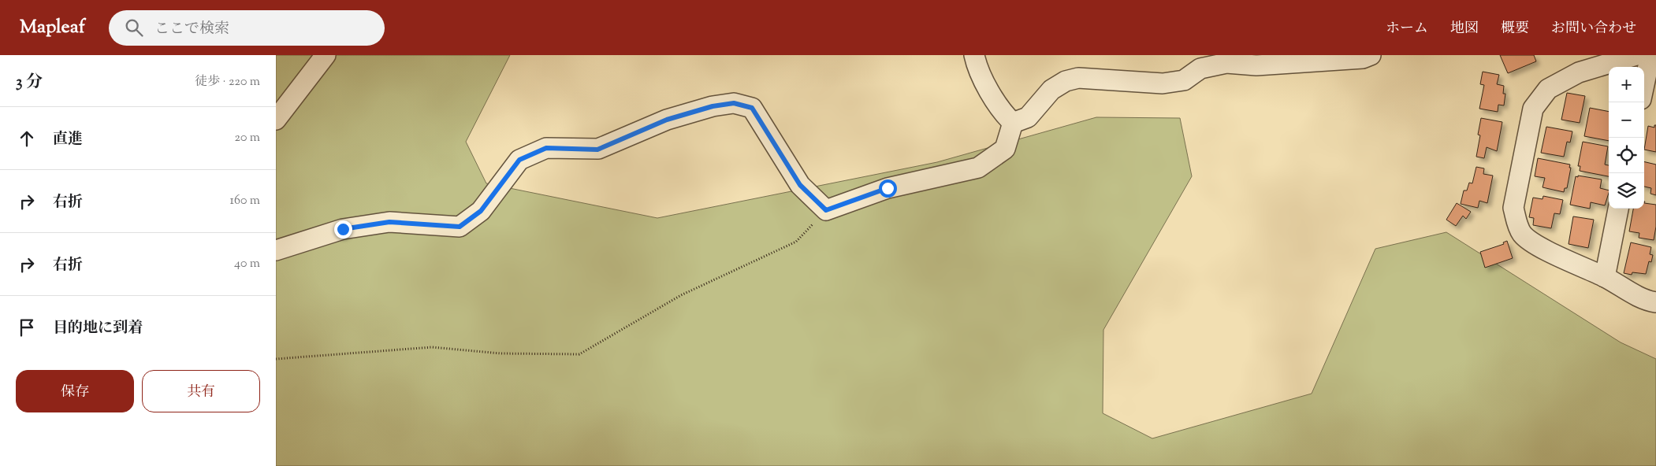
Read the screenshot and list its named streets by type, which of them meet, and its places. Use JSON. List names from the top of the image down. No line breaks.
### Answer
{"page":{"header":"Mapleaf","search":"ここで検索","nav":["ホーム","地図","概要","お問い合わせ"],"heading":["3 分","徒歩 · 220 m"],"map_buttons":["+","−"],"list":[["直進","20 m"],["右折","160 m"],["右折","40 m"],"目的地に到着"],"buttons":["保存","共有"]}}
